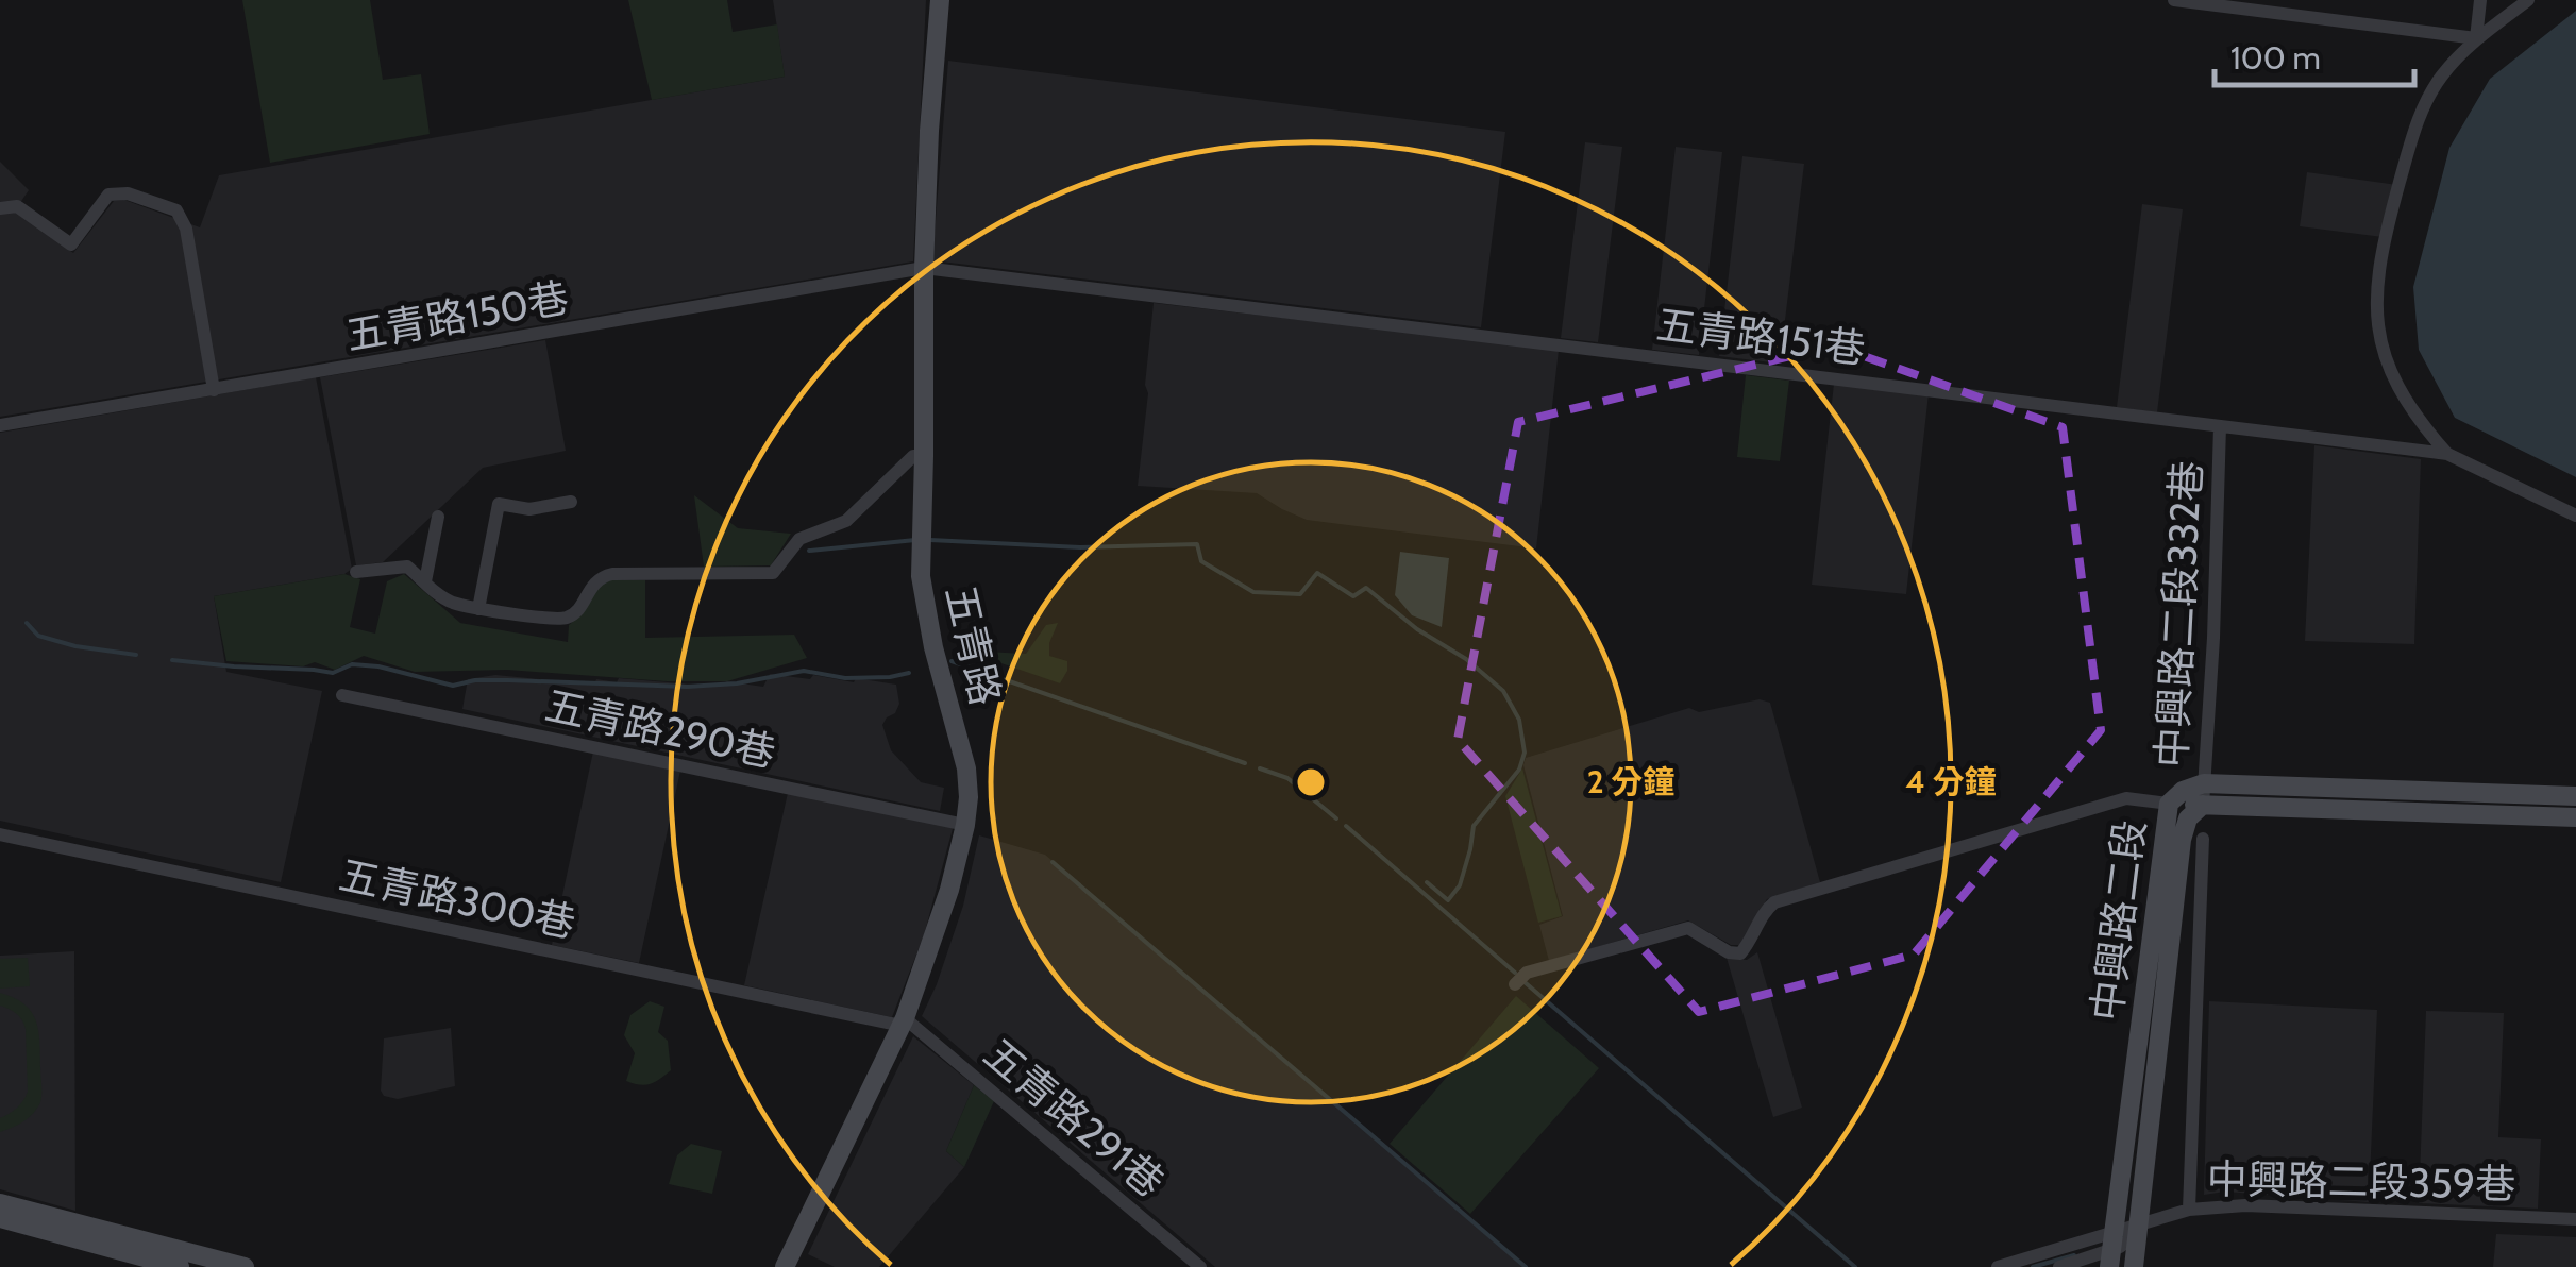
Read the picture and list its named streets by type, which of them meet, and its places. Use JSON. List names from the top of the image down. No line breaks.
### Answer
{"streets":{"street":["五青路150巷","五青路151巷","中興路二段332巷","五青路","五青路290巷","五青路300巷","中興路二段","五青路291巷","中興路二段359巷"]},"crossings":[["五青路150巷","五青路151巷"],["五青路150巷","五青路"],["五青路151巷","中興路二段332巷"],["五青路151巷","五青路"],["中興路二段332巷","中興路二段"],["五青路","五青路290巷"],["五青路","五青路300巷"],["五青路","五青路291巷"],["五青路300巷","五青路291巷"],["中興路二段","中興路二段359巷"]],"scale_bar":"100 m","rings":["2 分鐘","4 分鐘"]}
